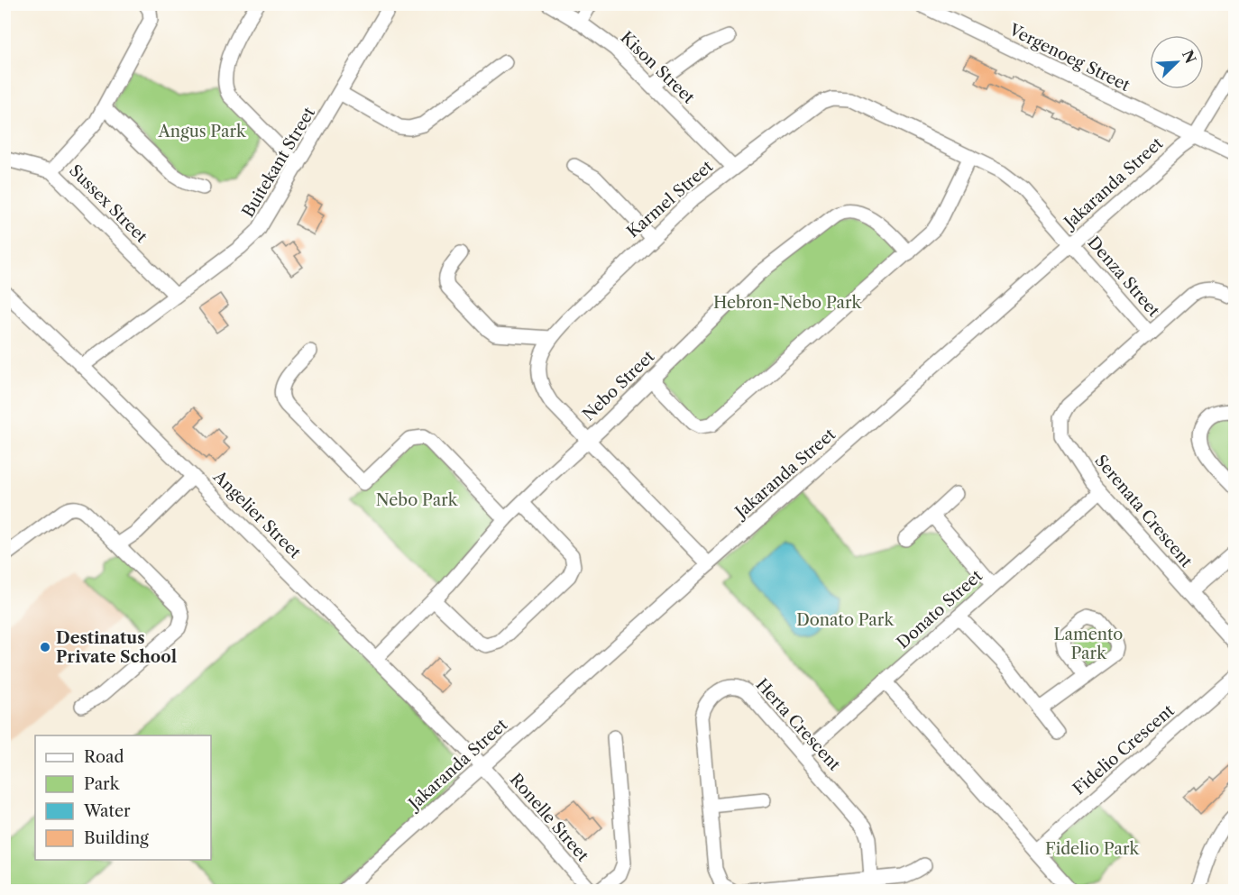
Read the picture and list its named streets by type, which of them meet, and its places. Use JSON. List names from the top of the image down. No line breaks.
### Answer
{"streets":{"street":["Vergenoeg Street","Kison Street","Buitekant Street","Jakaranda Street","Karmel Street","Sussex Street","Denza Street","Nebo Street","Serenata Crescent","Angelier Street","Donato Street","Herta Crescent","Fidelio Crescent","Ronelle Street"]},"crossings":[["Vergenoeg Street","Jakaranda Street"],["Kison Street","Karmel Street"],["Buitekant Street","Sussex Street"],["Buitekant Street","Angelier Street"],["Jakaranda Street","Karmel Street"],["Jakaranda Street","Denza Street"],["Jakaranda Street","Angelier Street"],["Jakaranda Street","Ronelle Street"],["Karmel Street","Denza Street"],["Karmel Street","Nebo Street"],["Denza Street","Serenata Crescent"],["Nebo Street","Angelier Street"],["Serenata Crescent","Donato Street"],["Angelier Street","Ronelle Street"],["Donato Street","Herta Crescent"]],"parks":["Angus Park","Hebron-Nebo Park","Nebo Park","Donato Park","Lamento Park","Fidelio Park"],"places":["Destinatus Private School"],"legend":["Road","Park","Water","Building"],"north":"top right"}
